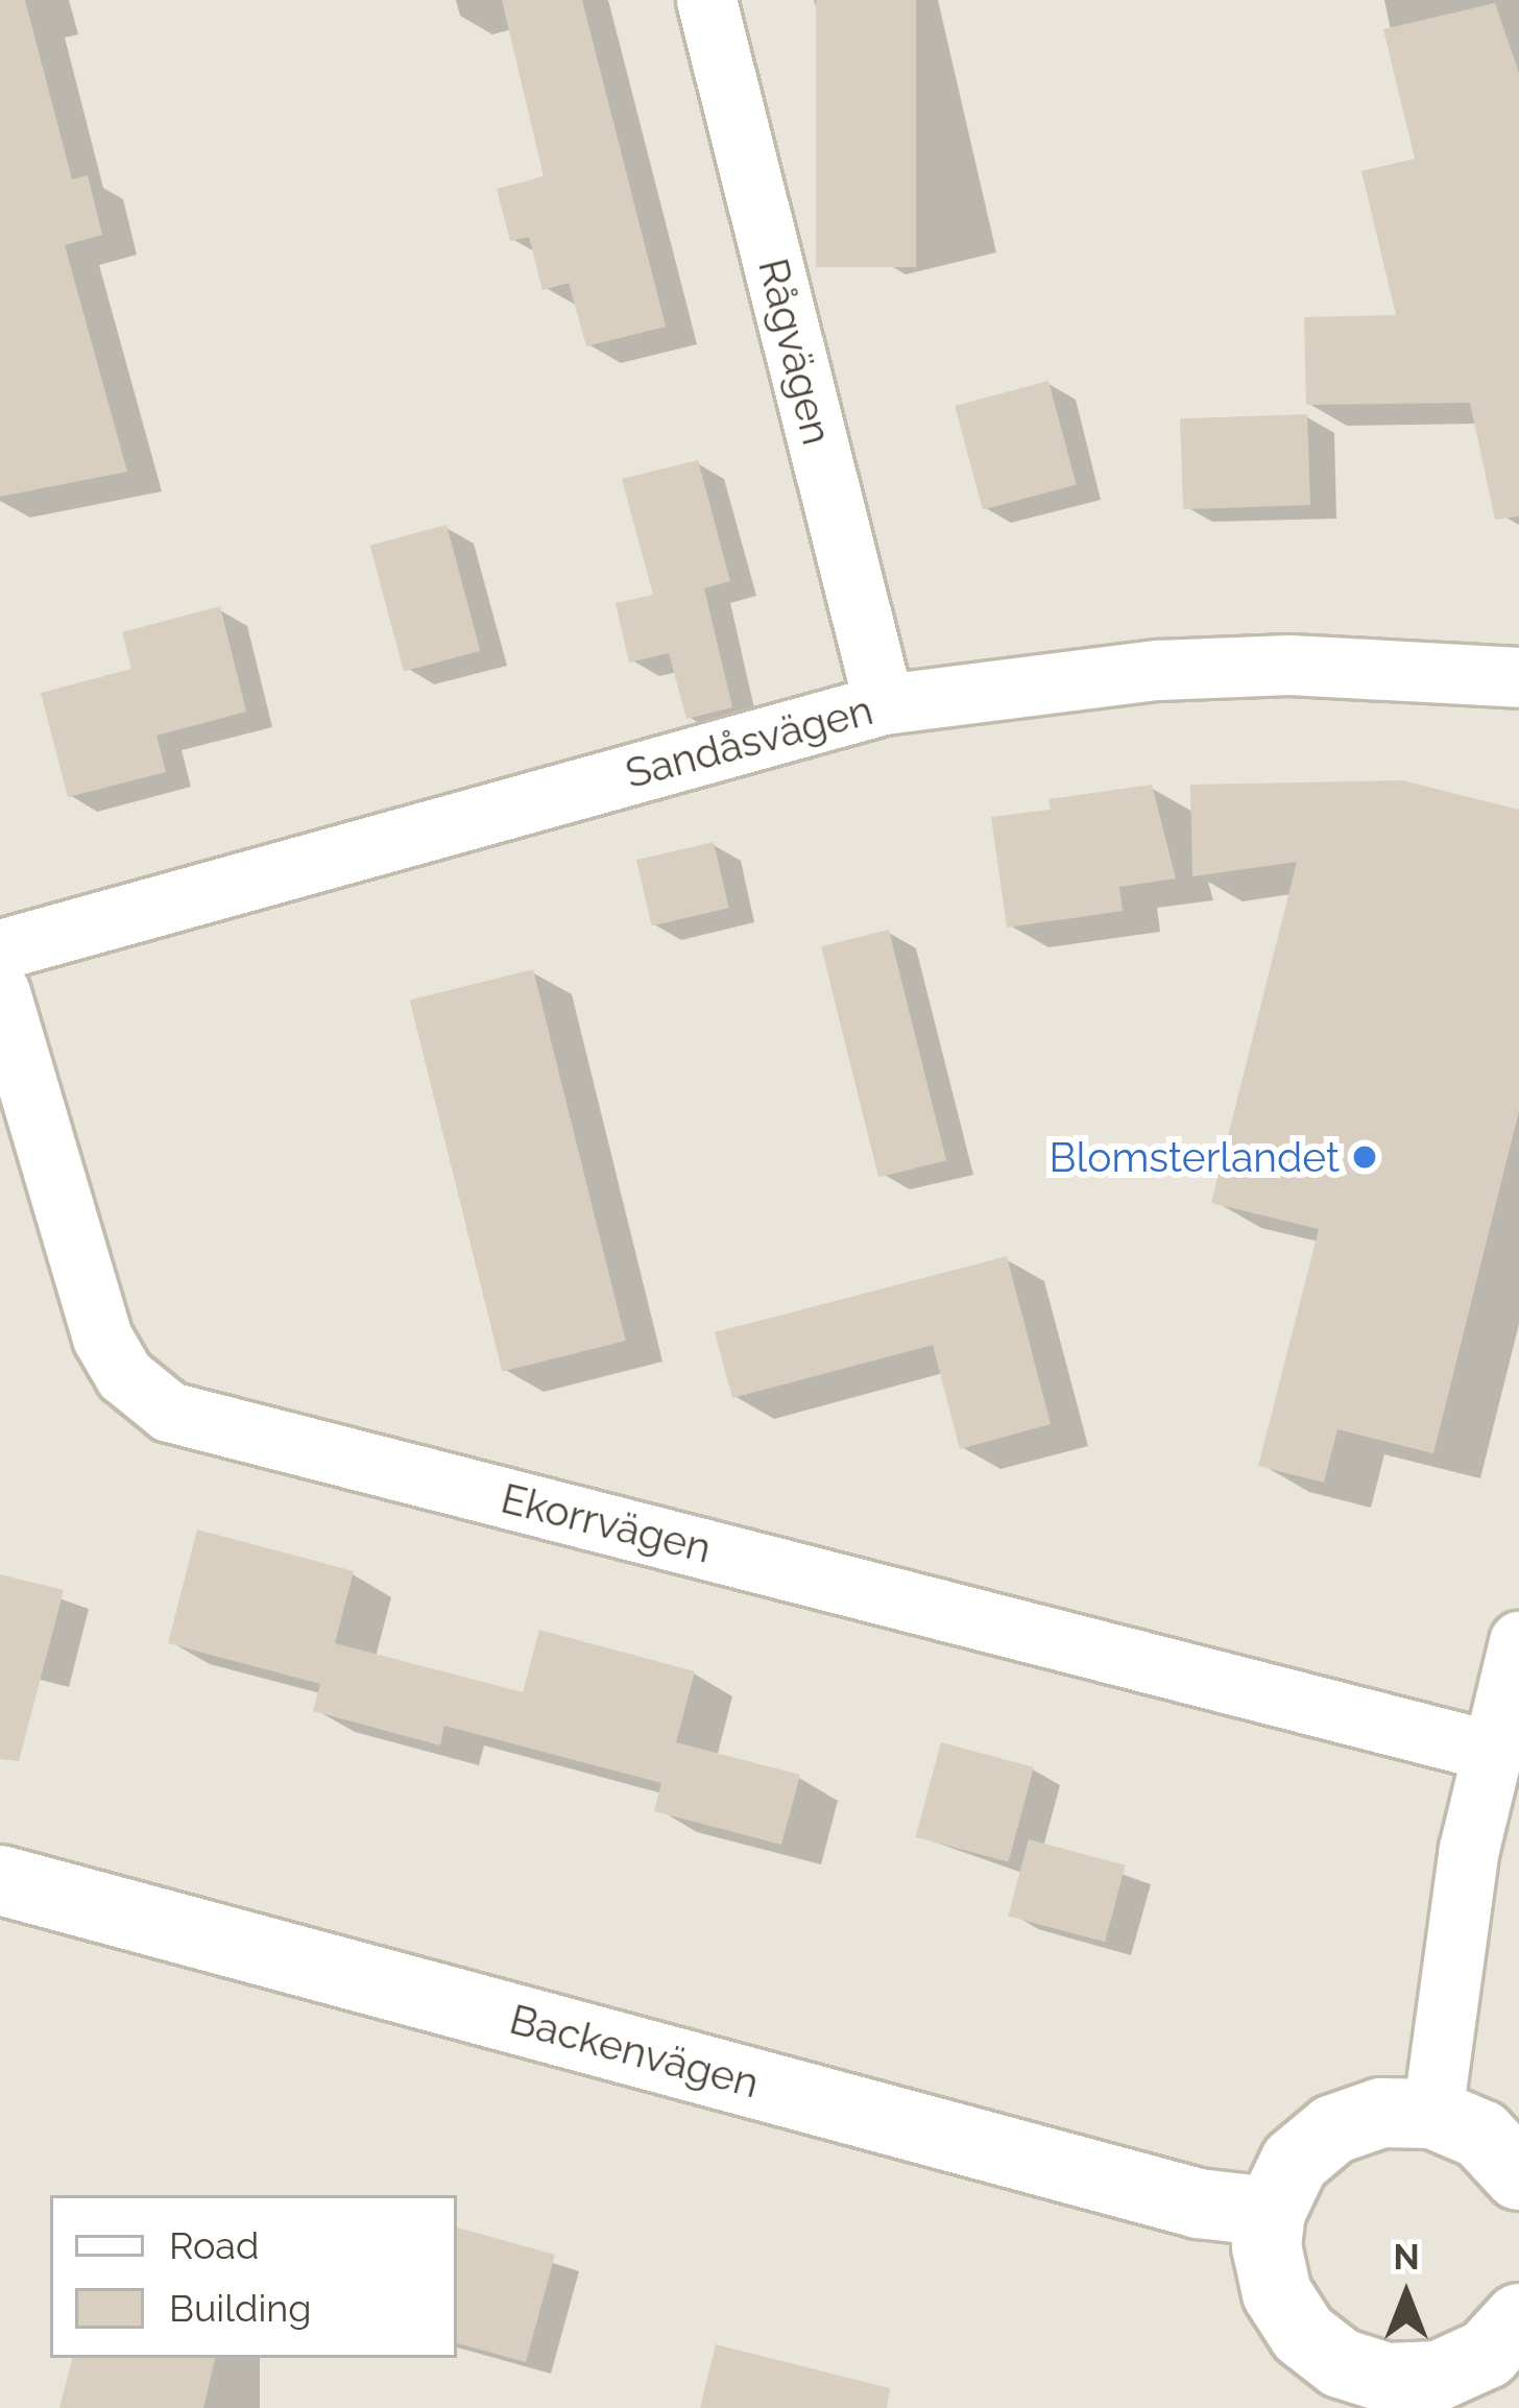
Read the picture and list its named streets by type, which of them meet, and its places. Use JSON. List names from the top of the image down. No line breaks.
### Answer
{"streets":{"street":["Rågvägen","Sandåsvägen","Ekorrvägen","Backenvägen"]},"crossings":[["Rågvägen","Sandåsvägen"]],"places":["Blomsterlandet"],"legend":["Road","Building"],"north":"top"}
